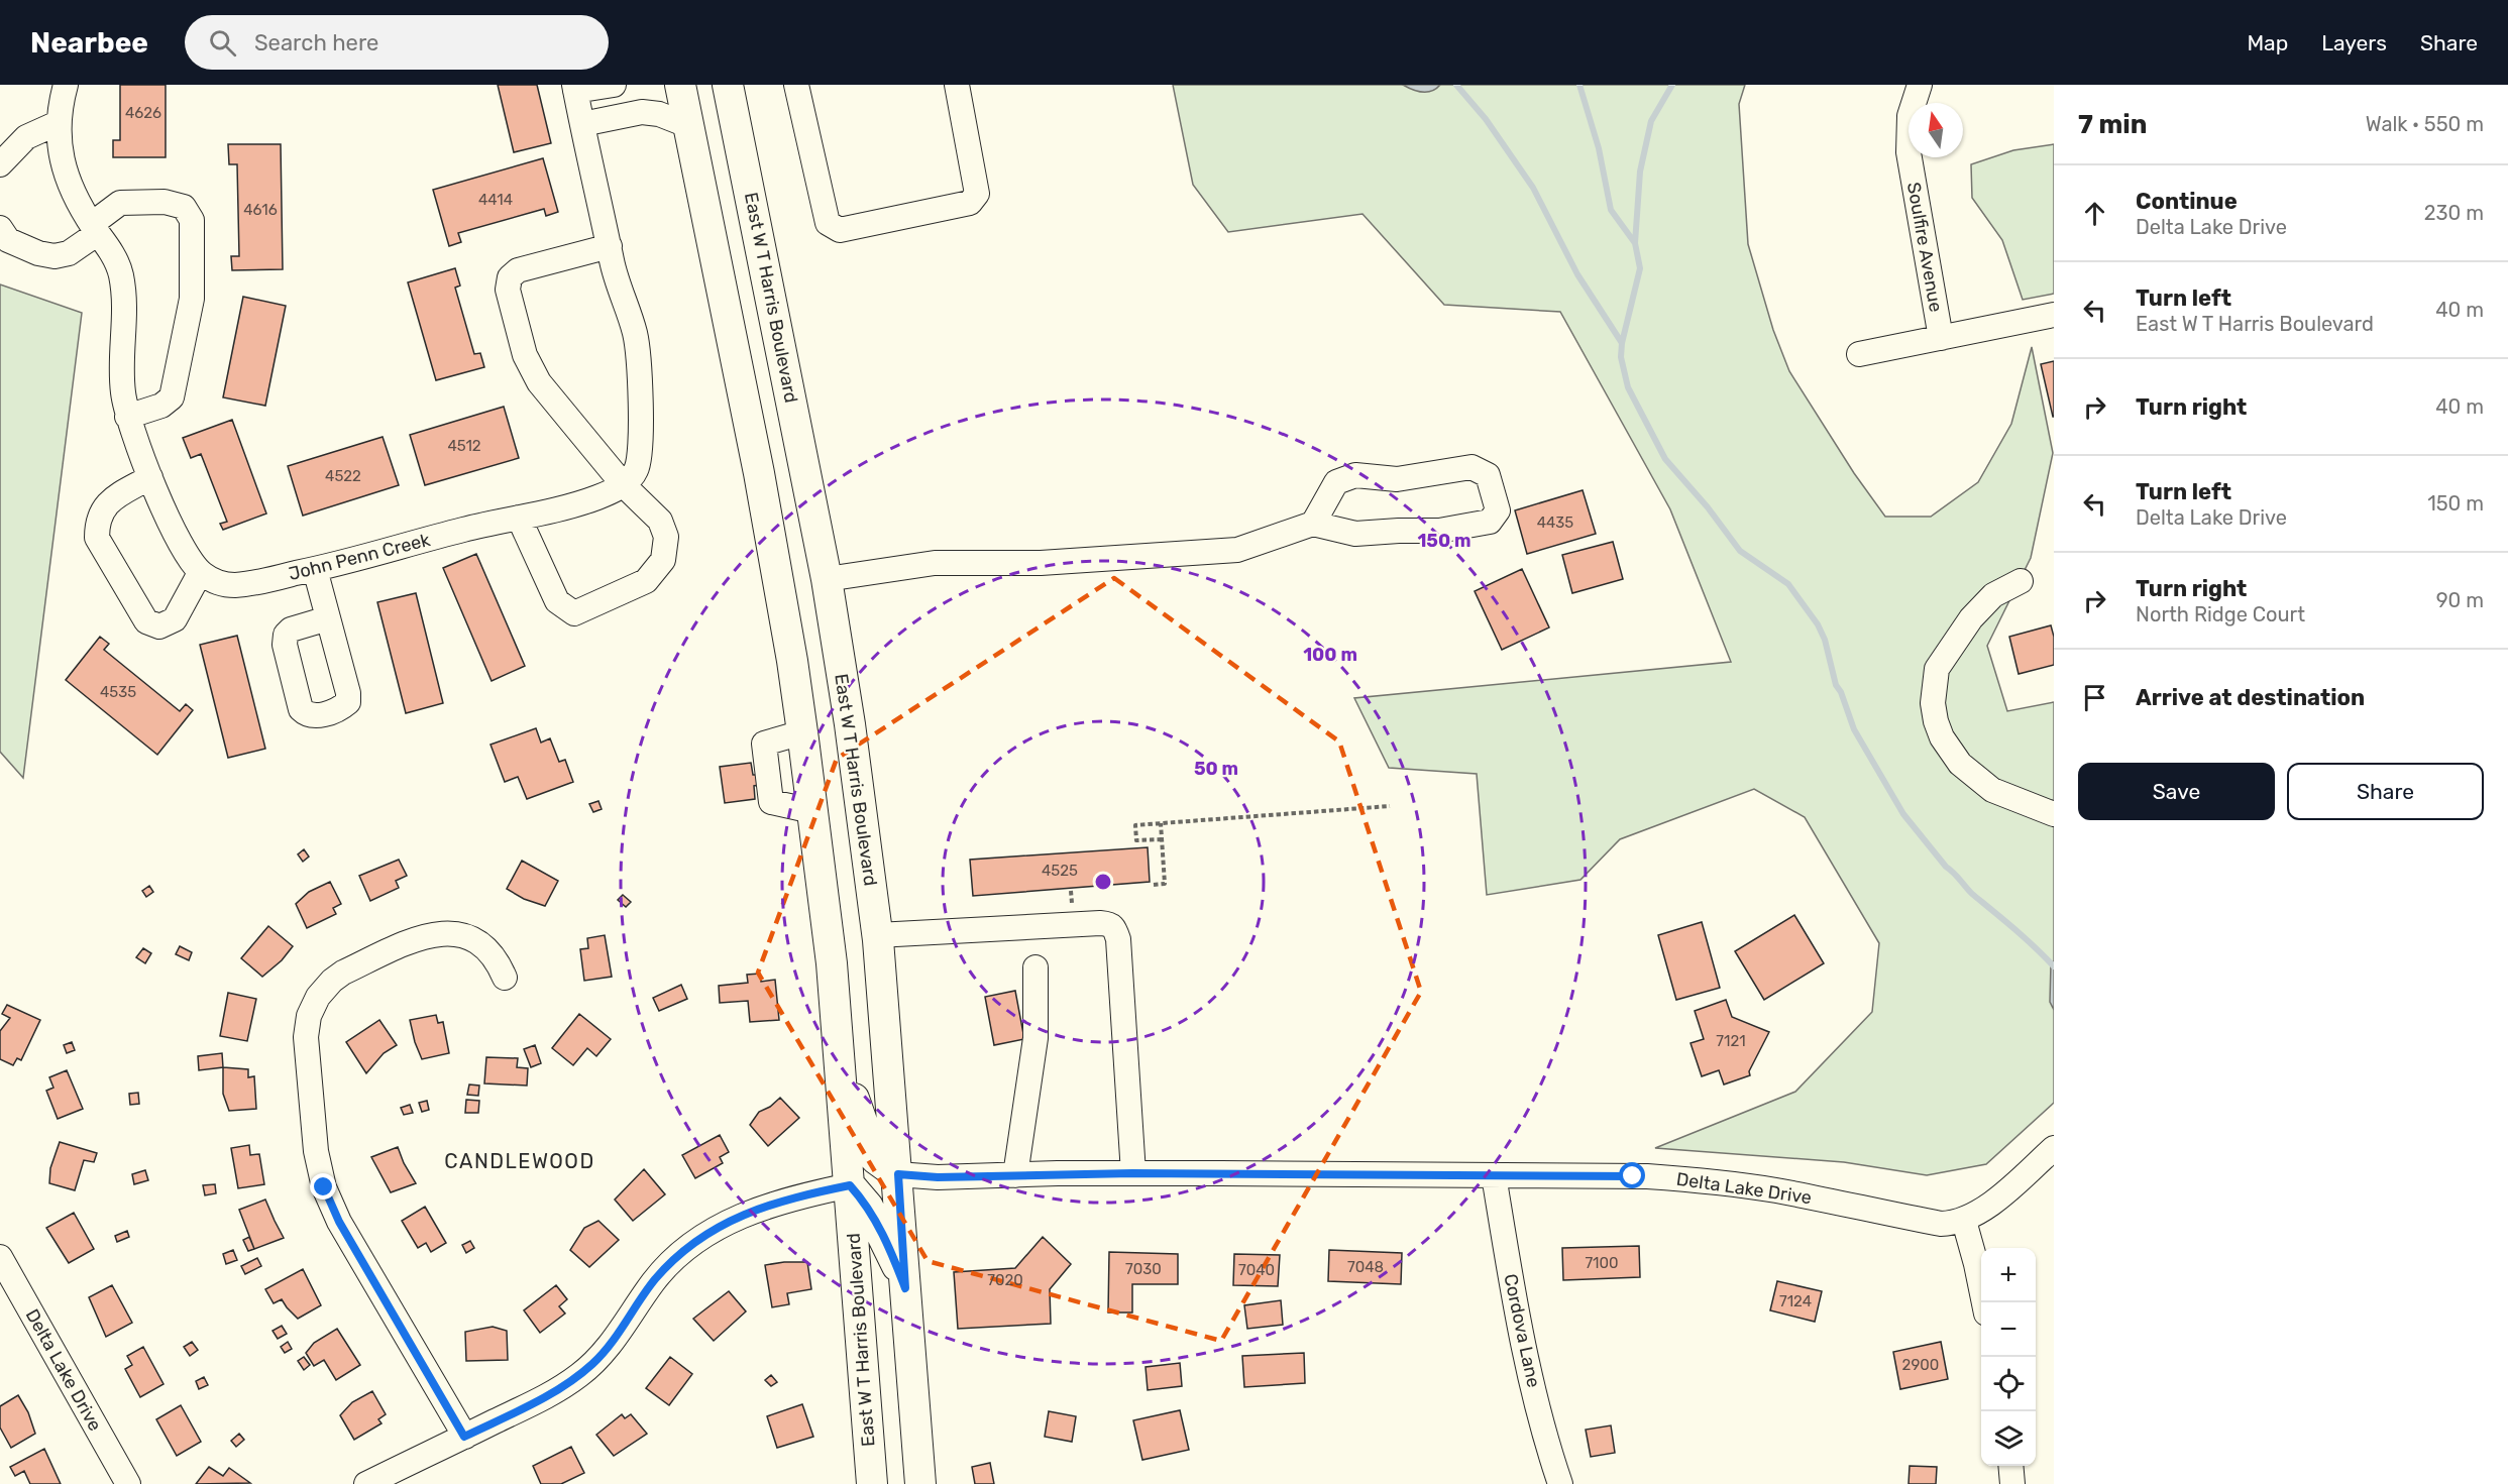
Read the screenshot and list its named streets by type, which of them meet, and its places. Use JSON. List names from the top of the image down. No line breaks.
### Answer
{"streets":{"main road":["East W T Harris Boulevard"],"street":["Soulfire Avenue","John Penn Creek","Delta Lake Drive","Cordova Lane"]},"crossings":[["East W T Harris Boulevard","Delta Lake Drive"],["Delta Lake Drive","Cordova Lane"]],"districts":["CANDLEWOOD"],"house_numbers":["4626","4414","4616","4512","4522","4435","4535","4525","7121","7100","7048","7030","7040","7020","7124","2900"],"north":"top","page":{"header":"Nearbee","search":"Search here","nav":["Map","Layers","Share"],"heading":["7 min","Walk · 550 m"],"list":[["Continue","Delta Lake Drive","230 m"],["Turn left","East W T Harris Boulevard","40 m"],["Turn right","40 m"],["Turn left","Delta Lake Drive","150 m"],["Turn right","North Ridge Court","90 m"],"Arrive at destination"],"buttons":["Save","Share"],"map_buttons":["+","−"]},"rings":["150 m","100 m","50 m"]}
